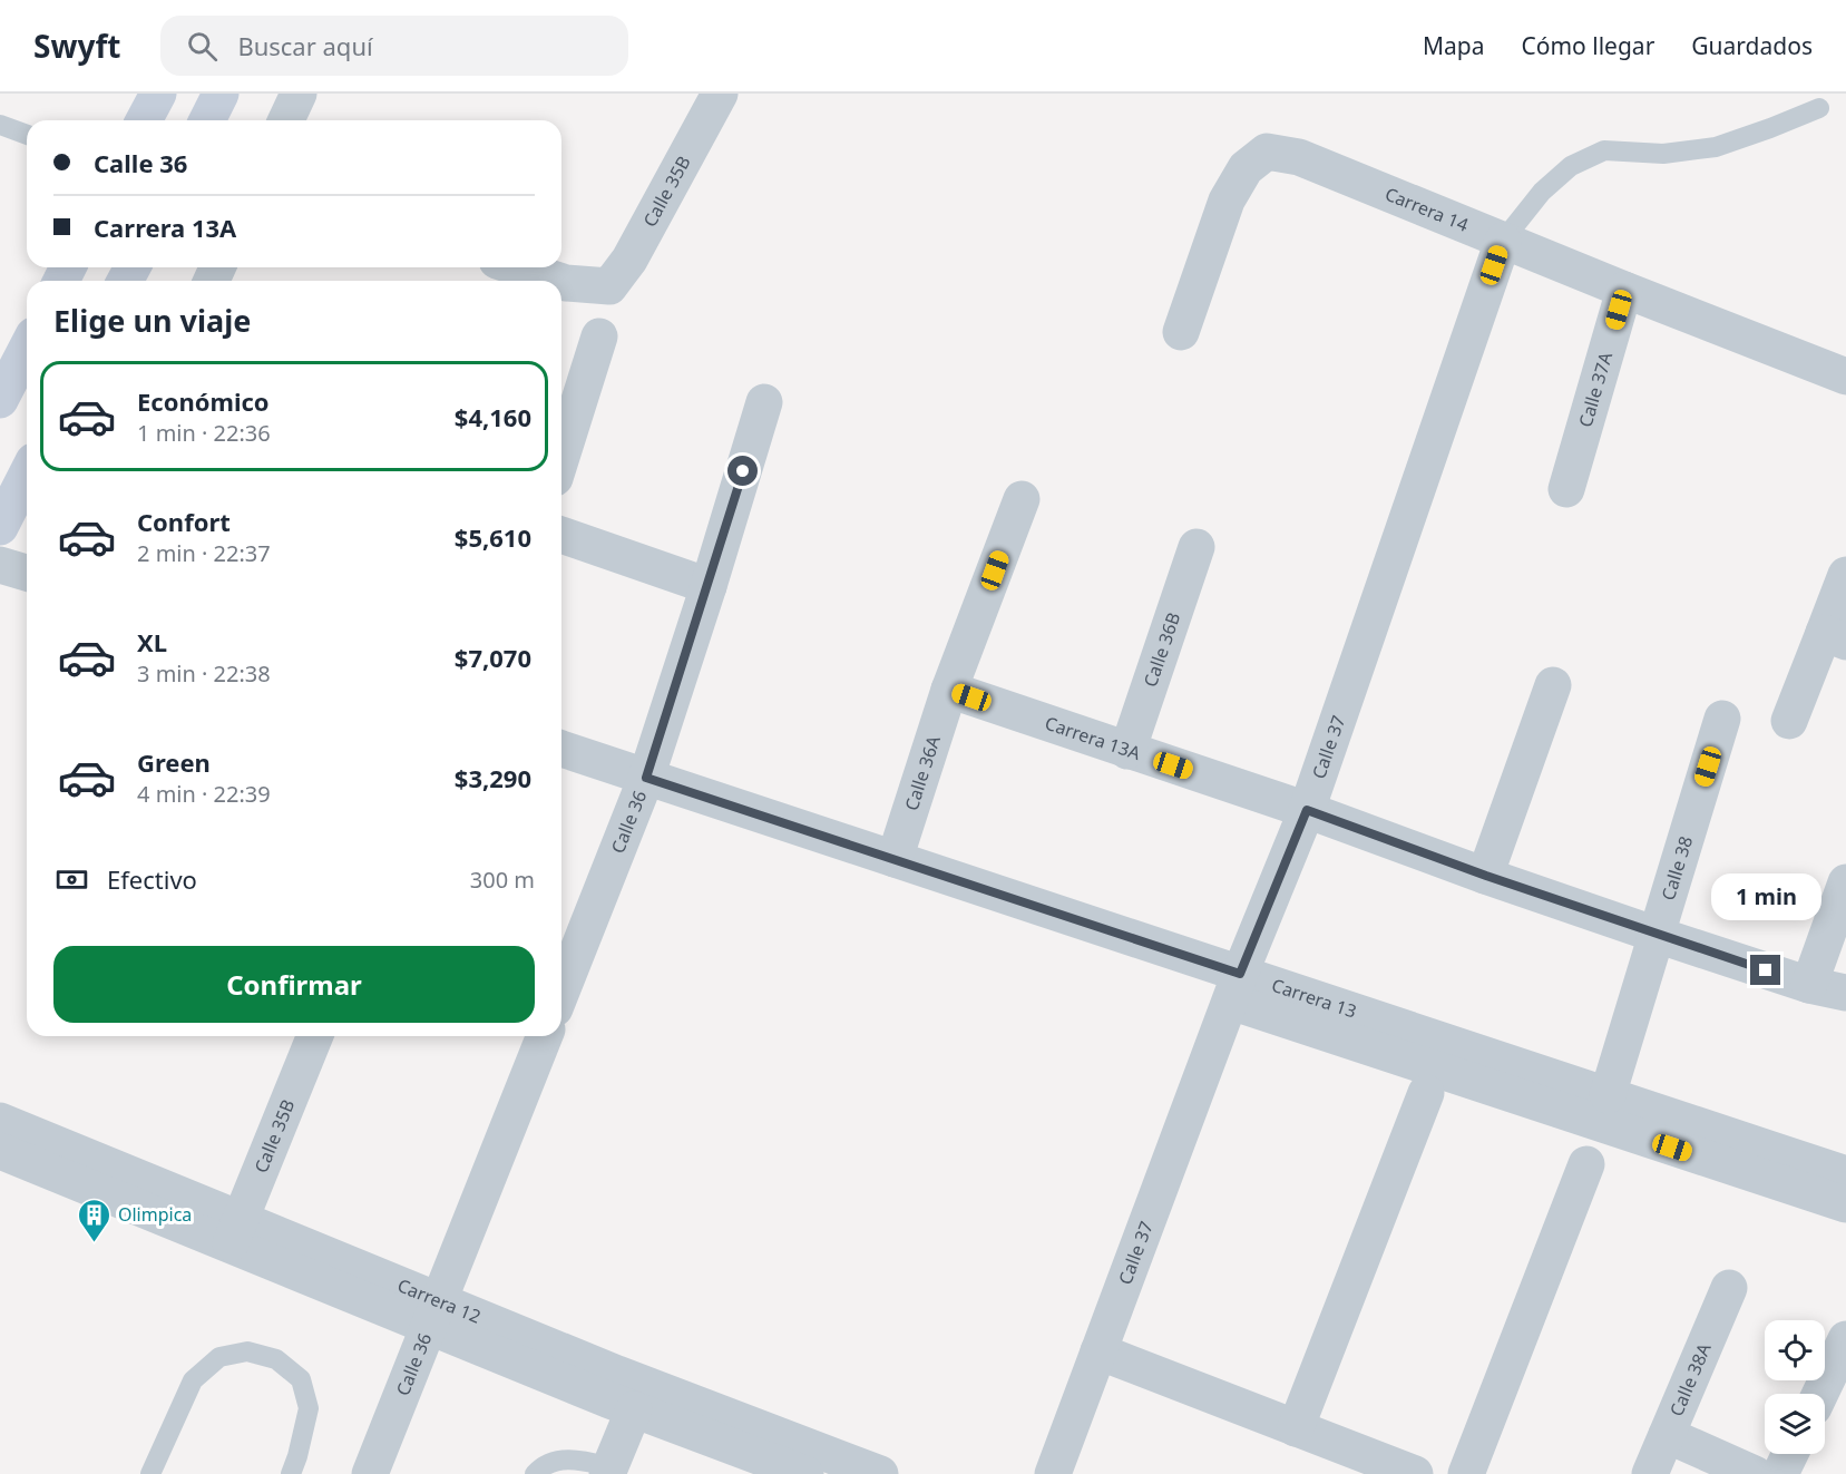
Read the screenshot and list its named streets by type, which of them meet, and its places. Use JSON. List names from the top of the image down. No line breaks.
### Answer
{"streets":{"street":["Calle 35B","Carrera 14","Calle 37A","Calle 36B","Carrera 13A","Calle 37","Calle 36A","Calle 36","Calle 38","Carrera 13","Carrera 12","Calle 38A"]},"crossings":[["Calle 35B","Carrera 12"],["Carrera 14","Calle 37A"],["Carrera 14","Calle 37"],["Calle 36B","Carrera 13A"],["Carrera 13A","Calle 37"],["Carrera 13A","Calle 36A"],["Carrera 13A","Calle 38"],["Calle 37","Carrera 13"],["Calle 36A","Carrera 13"],["Calle 36","Carrera 13"],["Calle 36","Carrera 12"],["Calle 38","Carrera 13"]],"places":{"building":["Olimpica"]},"page":{"header":"Swyft","search":"Buscar aquí","nav":["Mapa","Cómo llegar","Guardados"],"banner":["Calle 36","Carrera 13A"],"heading":"Elige un viaje","list":[{"name":"Económico","note":"1 min · 22:36","value":"$4,160"},{"name":"Confort","note":"2 min · 22:37","value":"$5,610"},{"name":"XL","note":"3 min · 22:38","value":"$7,070"},{"name":"Green","note":"4 min · 22:39","value":"$3,290"}],"pay":["Efectivo","300 m"],"bubble":"1 min","buttons":"Confirmar"}}
